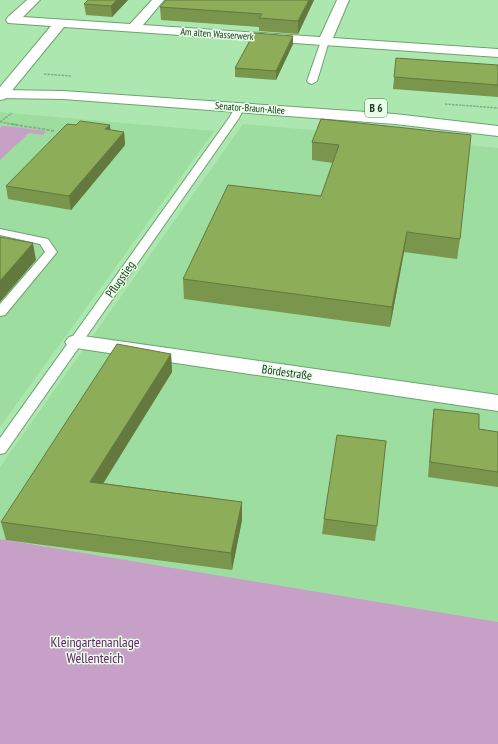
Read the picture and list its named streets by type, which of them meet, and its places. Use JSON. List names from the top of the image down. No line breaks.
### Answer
{"streets":{"street":["Am alten Wasserwerk","Senator-Braun-Allee","B 6","Bördestraße"],"lane":["Pflugstieg"]},"crossings":[["Senator-Braun-Allee","Pflugstieg"],["Pflugstieg","Bördestraße"]],"parks":["Kleingartenanlage Wellenteich"]}
